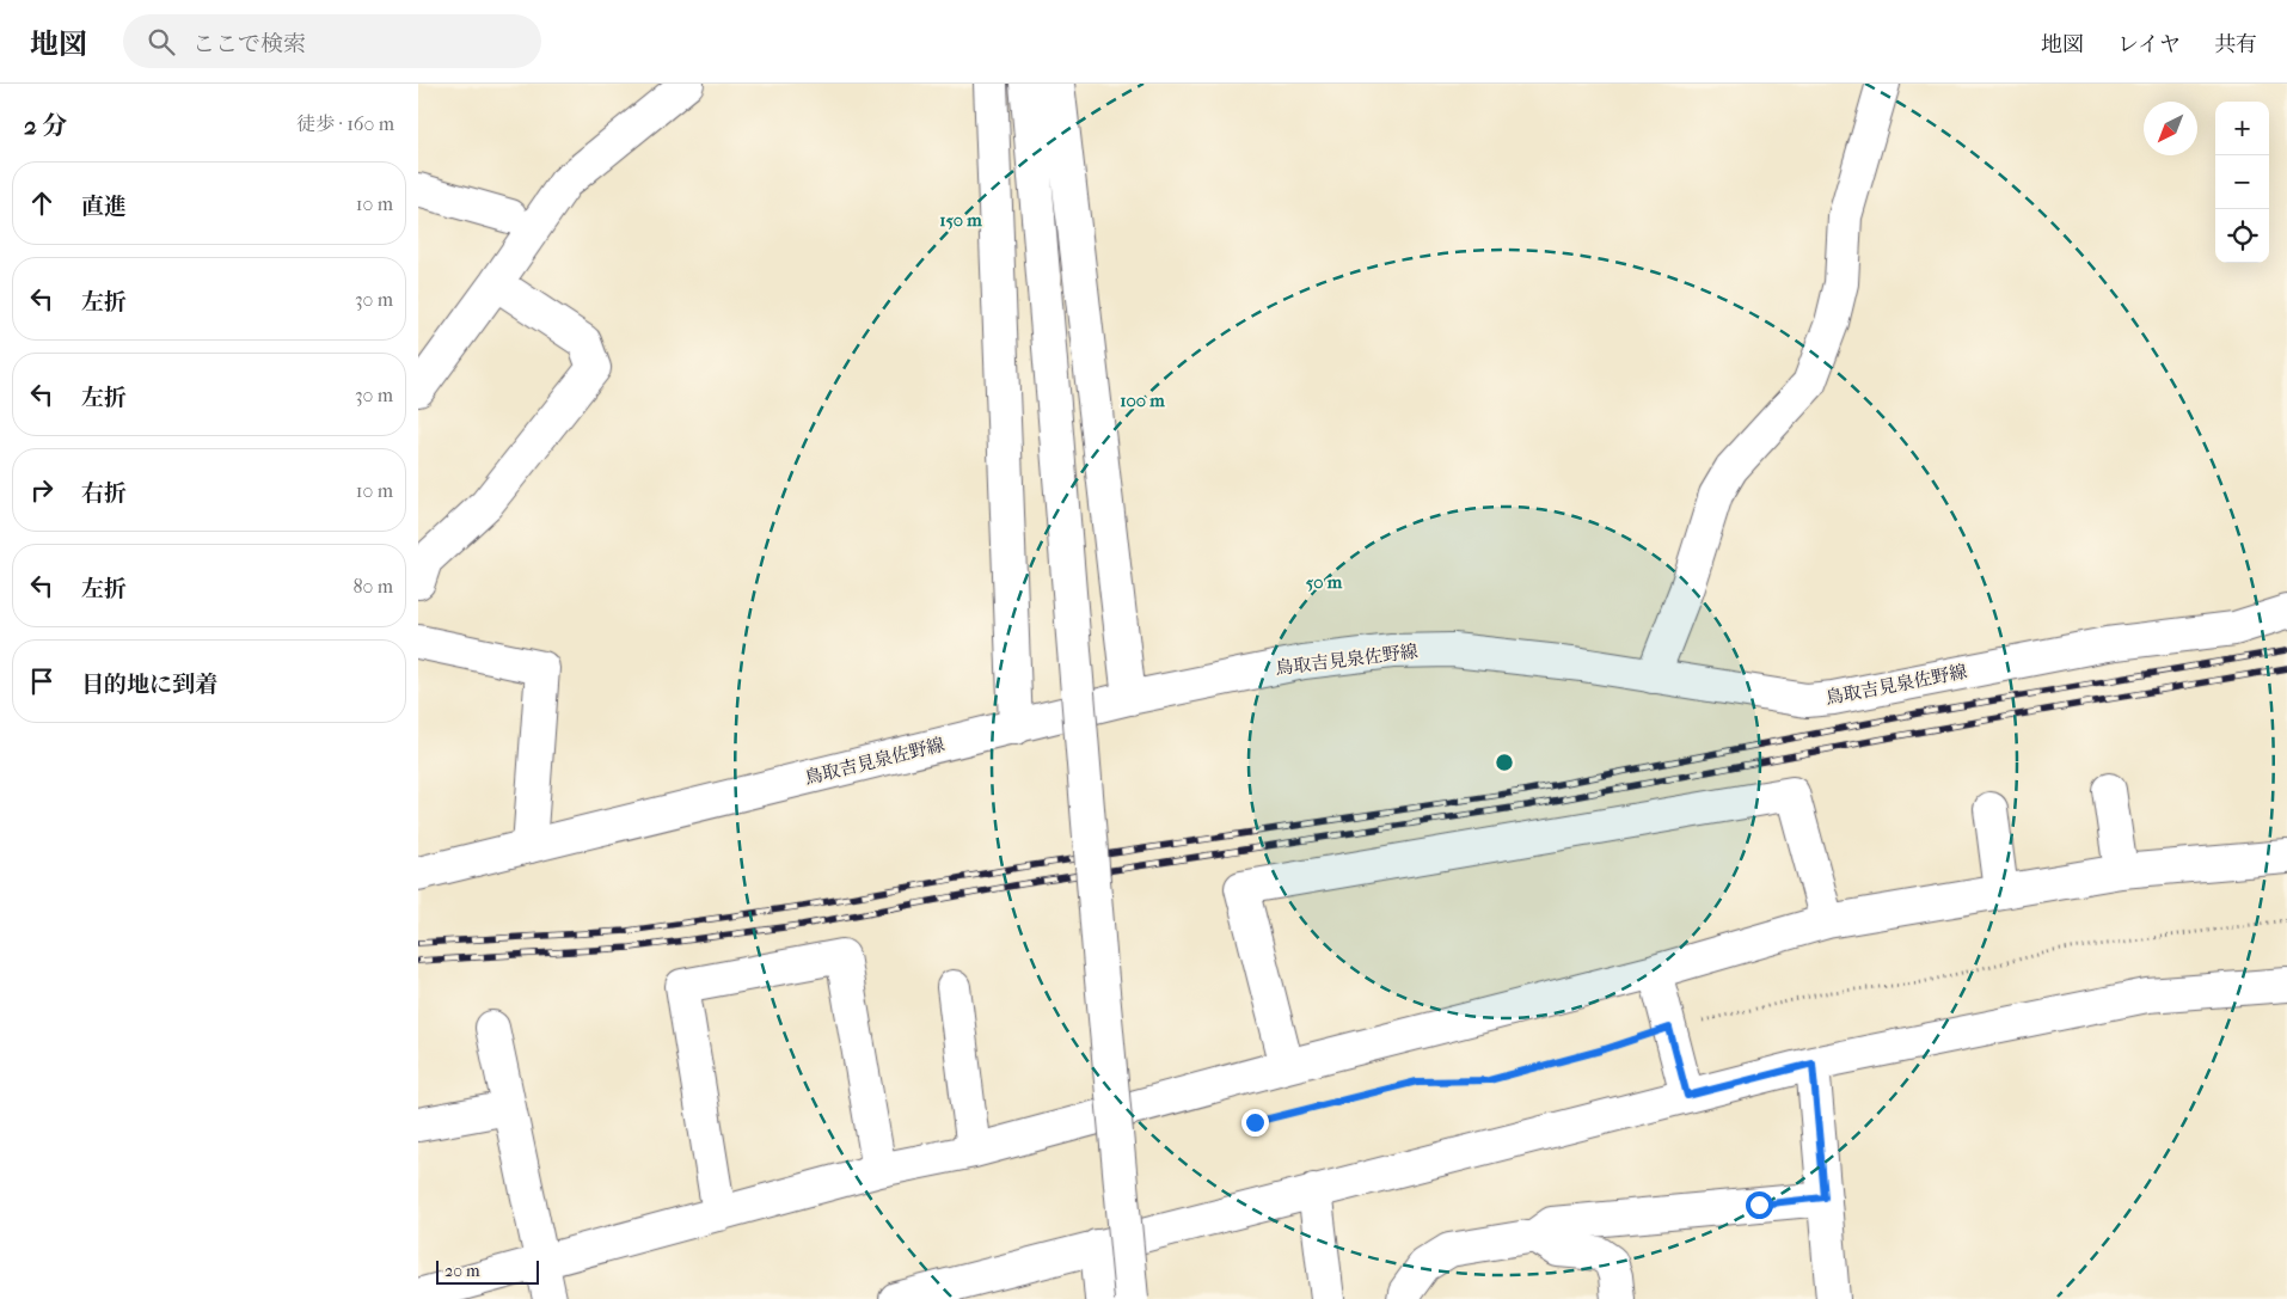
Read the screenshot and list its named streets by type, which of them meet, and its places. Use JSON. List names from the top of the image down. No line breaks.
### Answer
{"streets":{"street":["鳥取吉見泉佐野線"]},"scale_bar":"20 m","north":"bottom left","page":{"header":"地図","search":"ここで検索","nav":["地図","レイヤ","共有"],"heading":["2 分","徒歩 · 160 m"],"map_buttons":["+","−"],"list":[["直進","10 m"],["左折","30 m"],["左折","30 m"],["右折","10 m"],["左折","80 m"],"目的地に到着"],"scale":"20 m"},"rings":["150 m","100 m","50 m"]}
